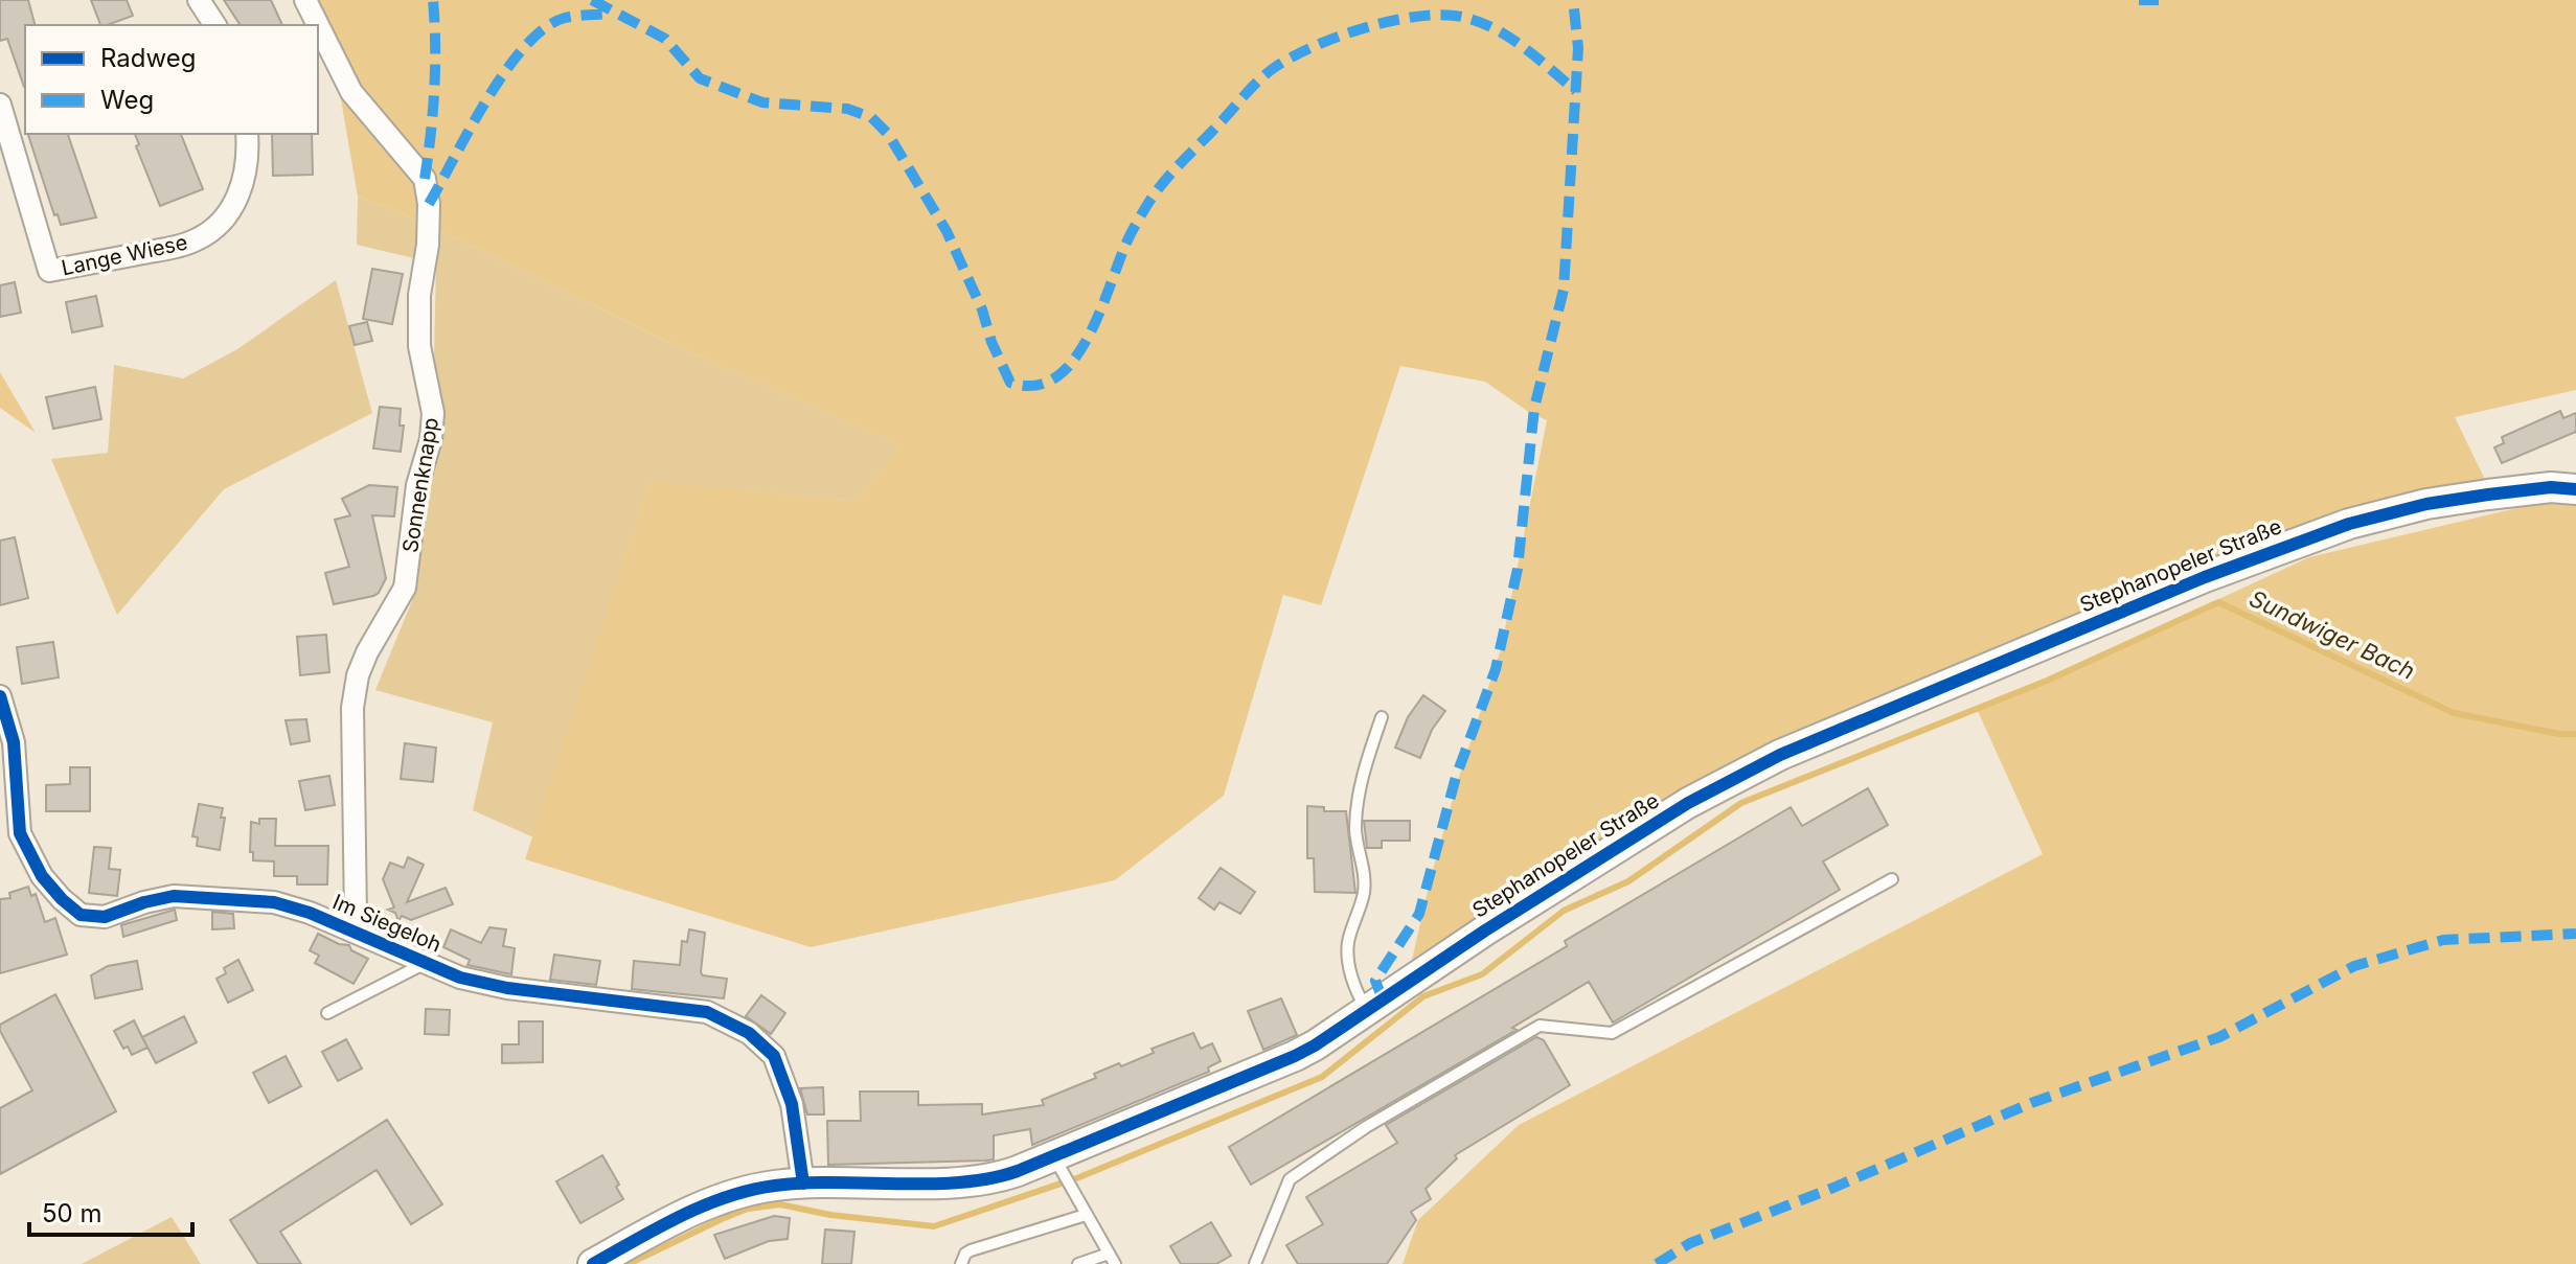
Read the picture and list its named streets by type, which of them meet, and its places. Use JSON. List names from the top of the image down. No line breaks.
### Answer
{"streets":{"street":["Lange Wiese","Sonnenknapp","Stephanopeler Straße","Im Siegeloh"]},"crossings":[["Sonnenknapp","Im Siegeloh"],["Stephanopeler Straße","Im Siegeloh"]],"water":["Sundwiger Bach"],"legend":["Radweg","Weg"],"scale_bar":"50 m"}
